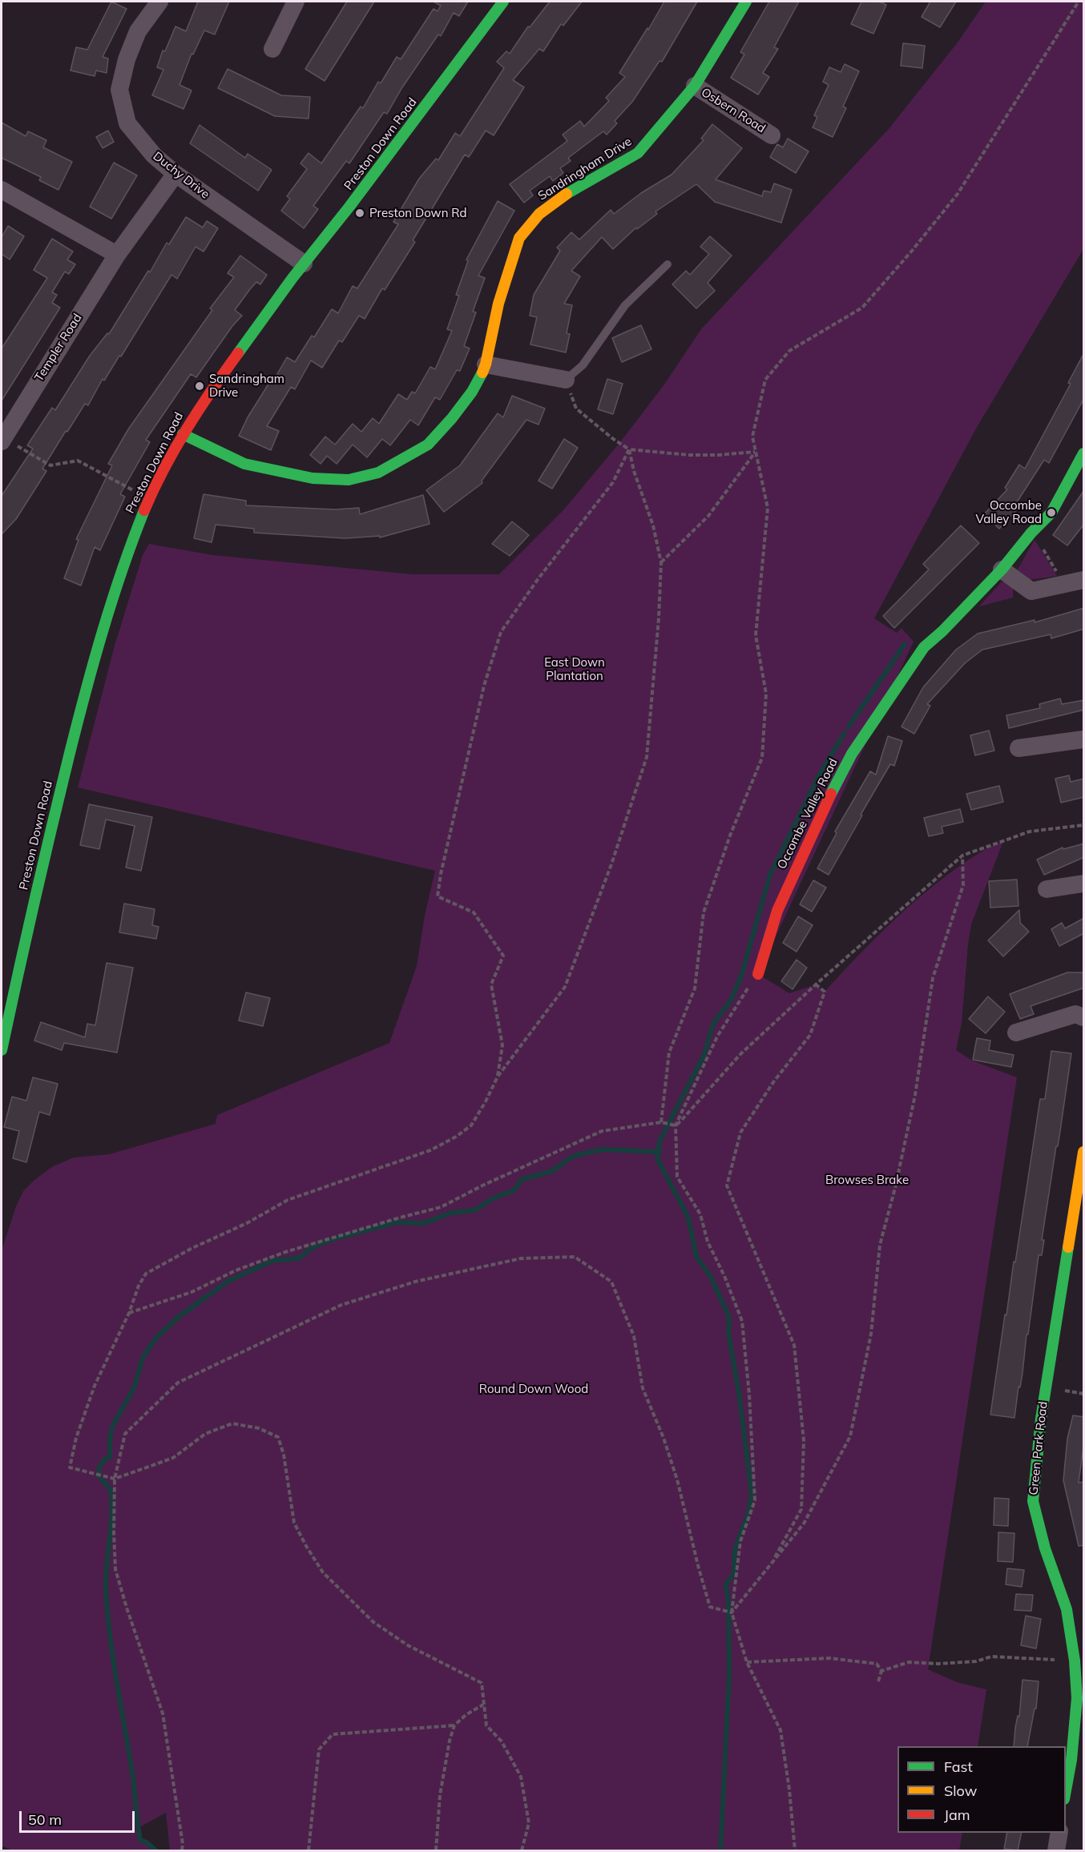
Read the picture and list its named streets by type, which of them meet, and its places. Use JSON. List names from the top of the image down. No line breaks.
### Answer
{"streets":{"street":["Osbern Road","Preston Down Road","Sandringham Drive","Duchy Drive","Templer Road","Occombe Valley Road","Green Park Road"]},"crossings":[["Osbern Road","Sandringham Drive"],["Preston Down Road","Sandringham Drive"],["Preston Down Road","Duchy Drive"],["Duchy Drive","Templer Road"]],"parks":["East Down Plantation","Browses Brake","Round Down Wood"],"places":["Preston Down Rd","Sandringham Drive","Occombe Valley Road"],"legend":["Fast","Slow","Jam"],"scale_bar":"50 m"}
